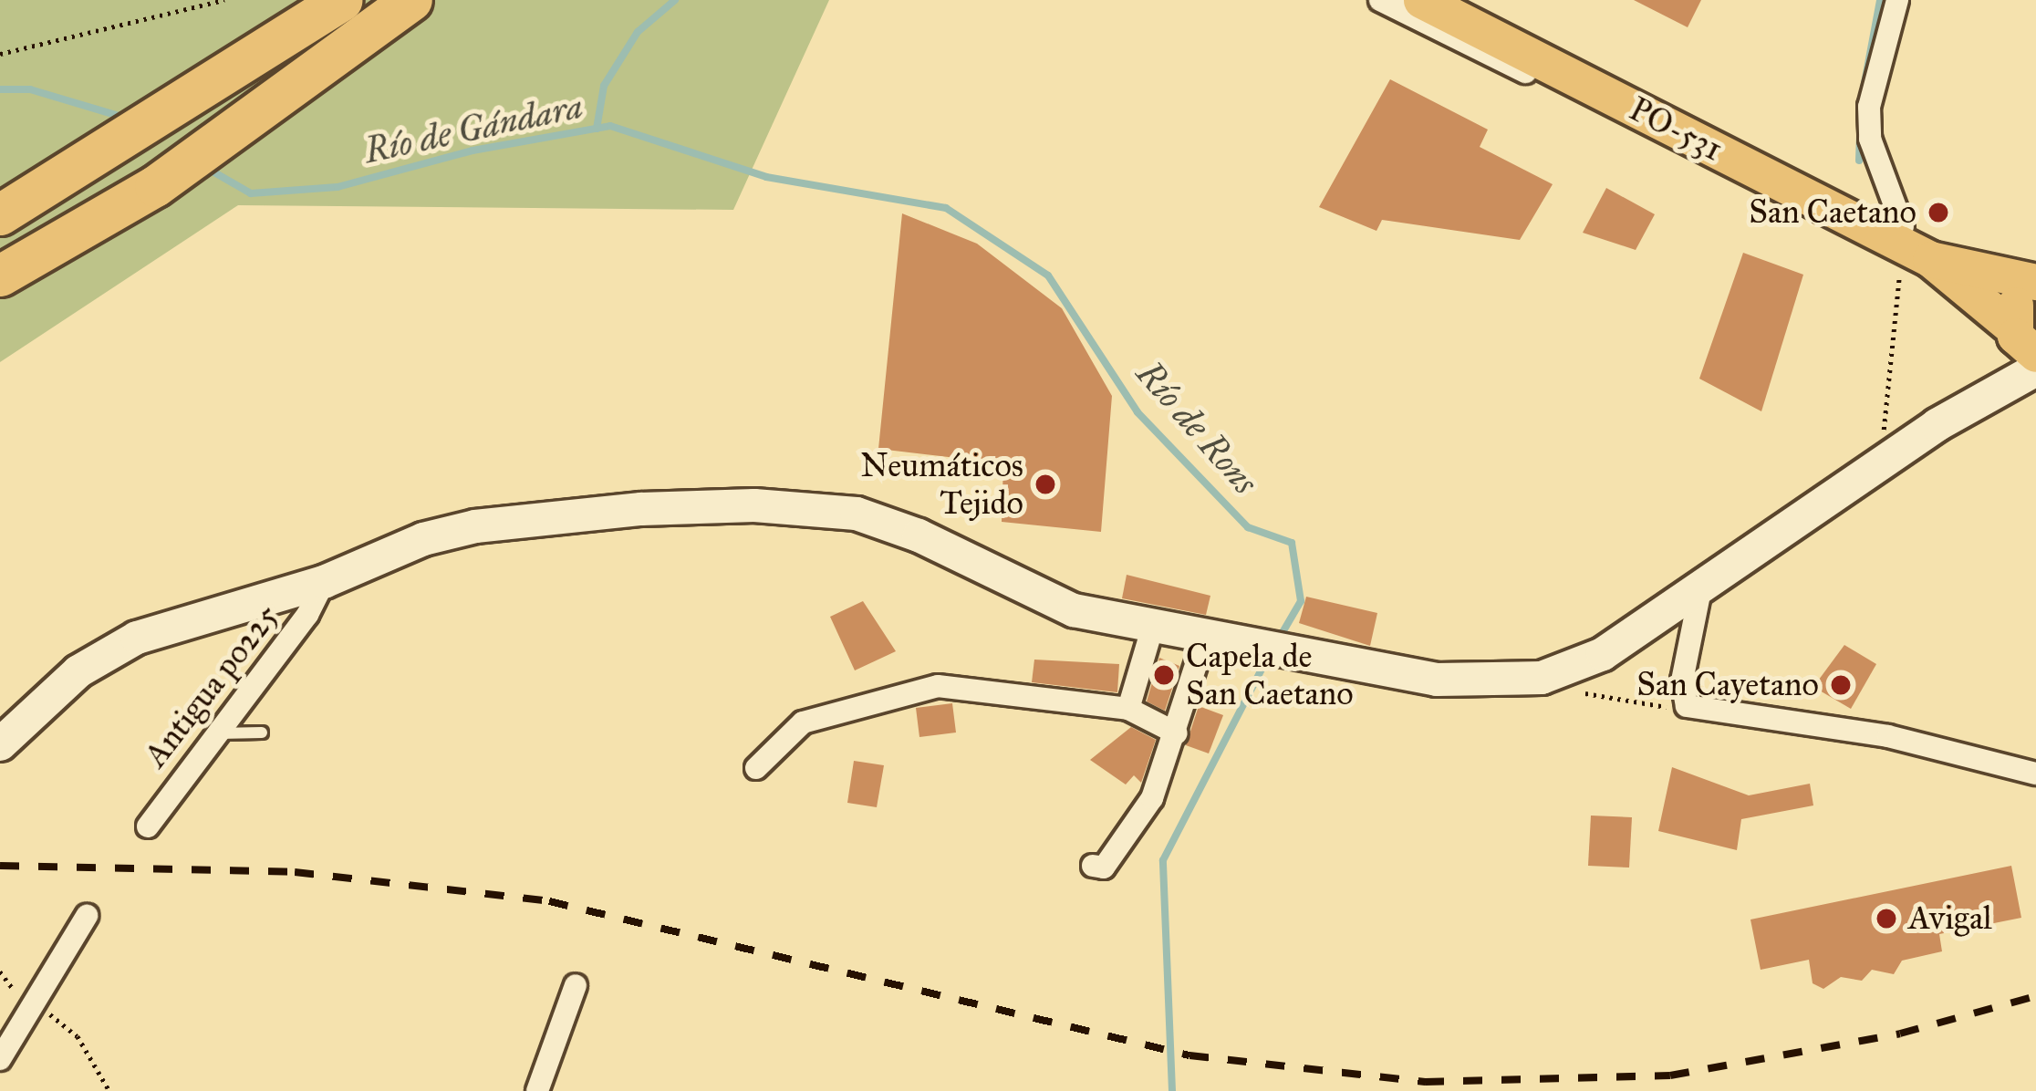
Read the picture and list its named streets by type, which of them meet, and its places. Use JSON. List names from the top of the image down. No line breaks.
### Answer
{"streets":{"main road":["PO-531"],"street":["Antigua po225"]},"water":["Río de Gándara","Río de Rons"],"places":["San Caetano","Neumáticos Tejido","Capela de San Caetano","San Cayetano","Avigal"]}
